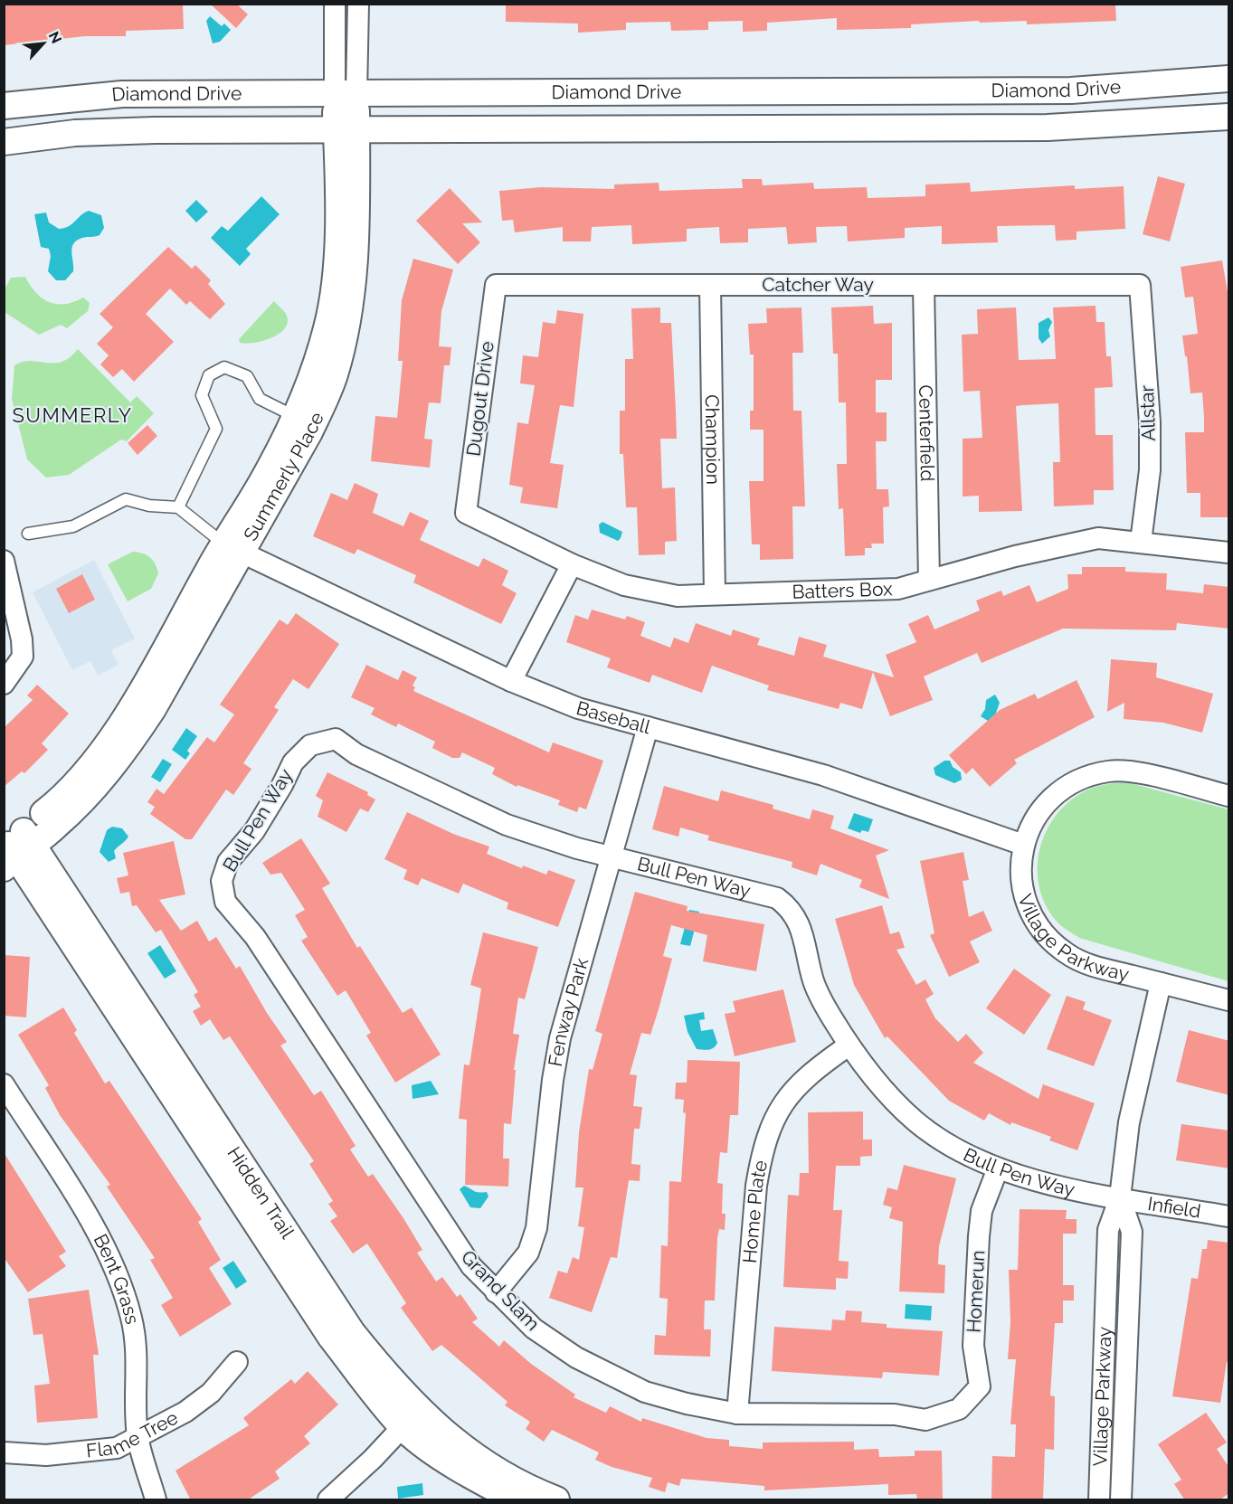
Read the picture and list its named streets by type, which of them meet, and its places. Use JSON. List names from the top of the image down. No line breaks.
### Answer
{"streets":{"street":["Diamond Drive","Catcher Way","Dugout Drive","Allstar","Centerfield","Champion","Summerly Place","Batters Box","Baseball","Bull Pen Way","Village Parkway","Fenway Park","Hidden Trail","Infield","Home Plate","Bent Grass","Grand Slam","Homerun","Flame Tree"]},"crossings":[["Diamond Drive","Summerly Place"],["Catcher Way","Dugout Drive"],["Catcher Way","Allstar"],["Catcher Way","Centerfield"],["Catcher Way","Champion"],["Dugout Drive","Batters Box"],["Allstar","Batters Box"],["Centerfield","Batters Box"],["Champion","Batters Box"],["Summerly Place","Baseball"],["Summerly Place","Hidden Trail"],["Baseball","Village Parkway"],["Baseball","Fenway Park"],["Bull Pen Way","Village Parkway"],["Bull Pen Way","Fenway Park"],["Bull Pen Way","Infield"],["Bull Pen Way","Home Plate"],["Bull Pen Way","Grand Slam"],["Bull Pen Way","Homerun"],["Village Parkway","Infield"],["Fenway Park","Grand Slam"],["Home Plate","Grand Slam"],["Bent Grass","Flame Tree"],["Grand Slam","Homerun"]],"districts":["SUMMERLY"],"north":"top right"}
